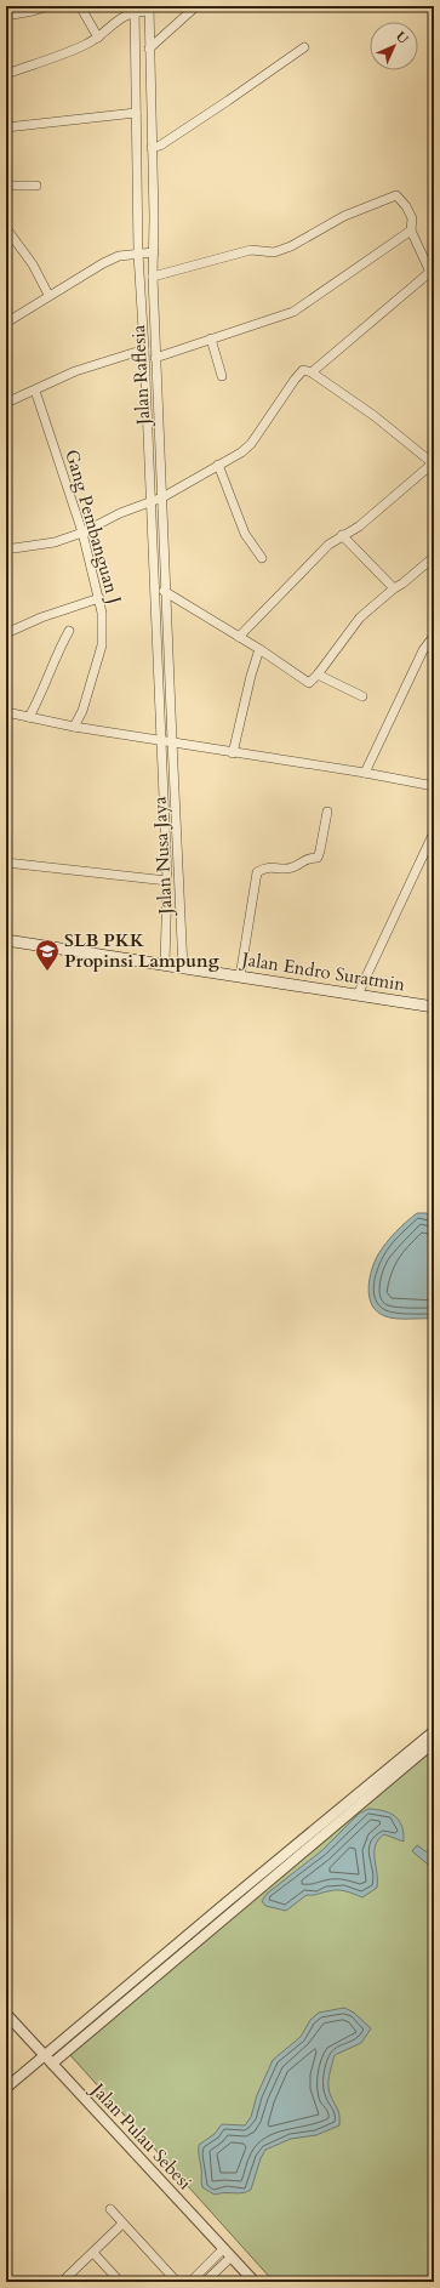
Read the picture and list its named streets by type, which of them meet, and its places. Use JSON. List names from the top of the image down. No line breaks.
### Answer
{"streets":{"main road":["Jalan Endro Suratmin"],"street":["Jalan Raflesia","Gang Pembanguan J","Jalan Nusa Jaya","Jalan Pulau Sebesi"]},"crossings":[["Jalan Raflesia","Jalan Nusa Jaya"],["Jalan Nusa Jaya","Jalan Endro Suratmin"]],"places":{"school or university":["SLB PKK Propinsi Lampung"]},"north":"top right"}
